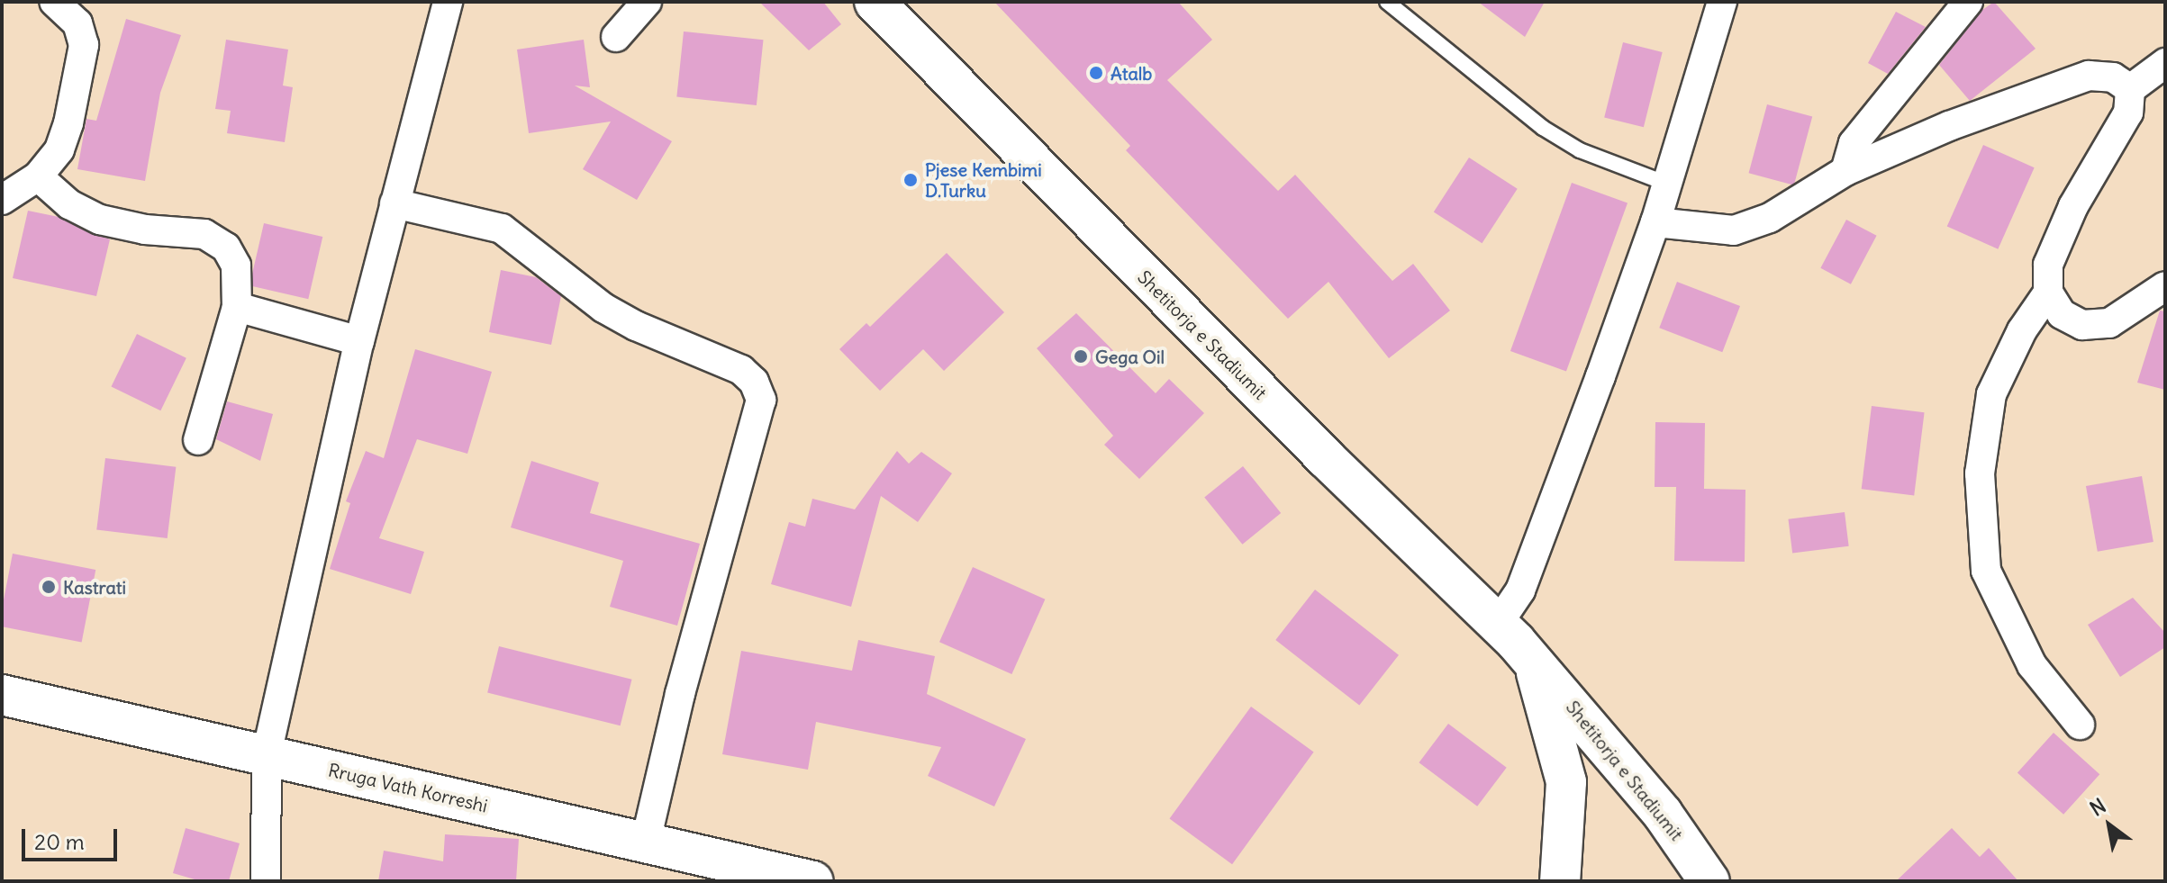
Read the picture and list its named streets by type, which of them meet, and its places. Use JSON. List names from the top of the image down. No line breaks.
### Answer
{"streets":{"main road":["Shetitorja e Stadiumit","Rruga Vath Korreshi"]},"places":["Atalb","Pjese Kembimi D.Turku","Gega Oil","Kastrati"],"scale_bar":"20 m","north":"top left"}
